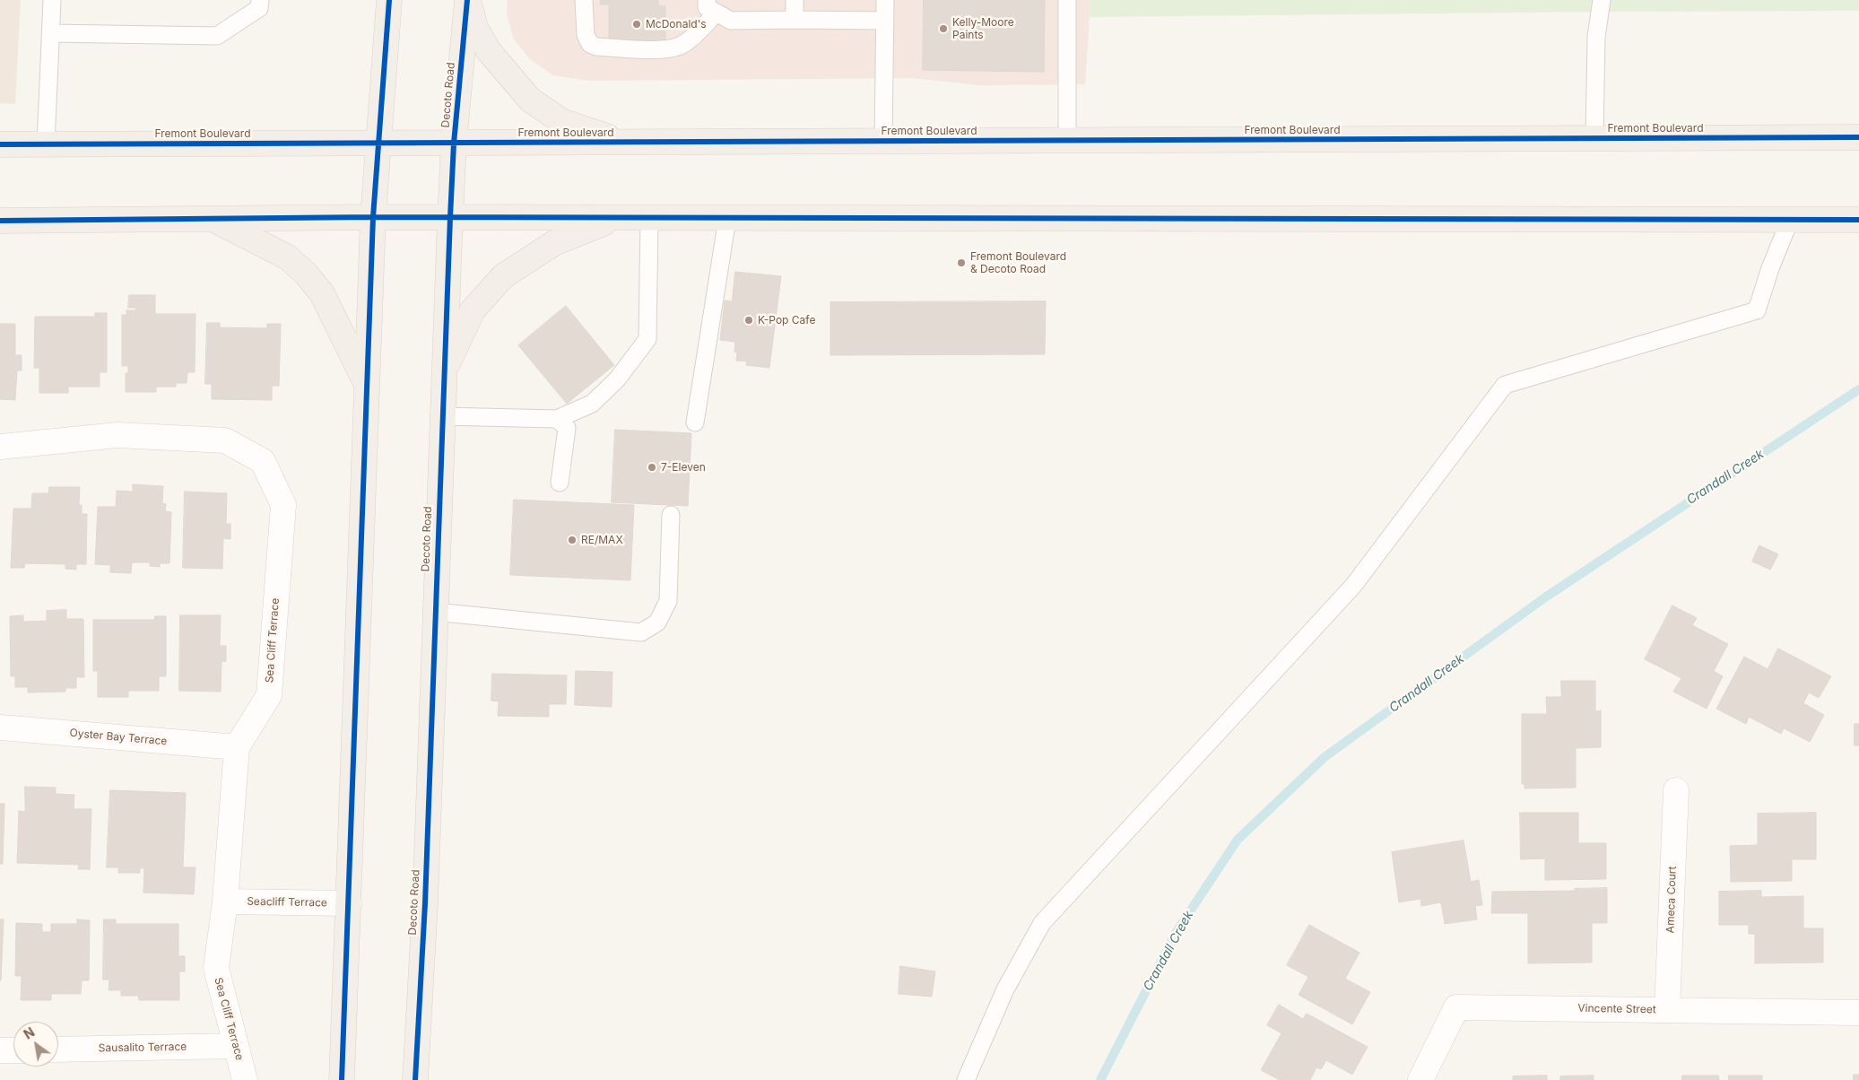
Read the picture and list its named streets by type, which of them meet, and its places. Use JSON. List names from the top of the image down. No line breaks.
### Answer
{"streets":{"main road":["Decoto Road","Fremont Boulevard"],"street":["Sea Cliff Terrace","Oyster Bay Terrace","Ameca Court","Seacliff Terrace","Vincente Street","Sausalito Terrace"]},"crossings":[["Decoto Road","Fremont Boulevard"],["Sea Cliff Terrace","Oyster Bay Terrace"],["Sea Cliff Terrace","Seacliff Terrace"],["Sea Cliff Terrace","Sausalito Terrace"],["Ameca Court","Vincente Street"]],"water":["Crandall Creek"],"places":["McDonald's","Kelly-Moore Paints","Fremont Boulevard & Decoto Road","K-Pop Cafe","7-Eleven","RE/MAX"],"north":"top left"}
